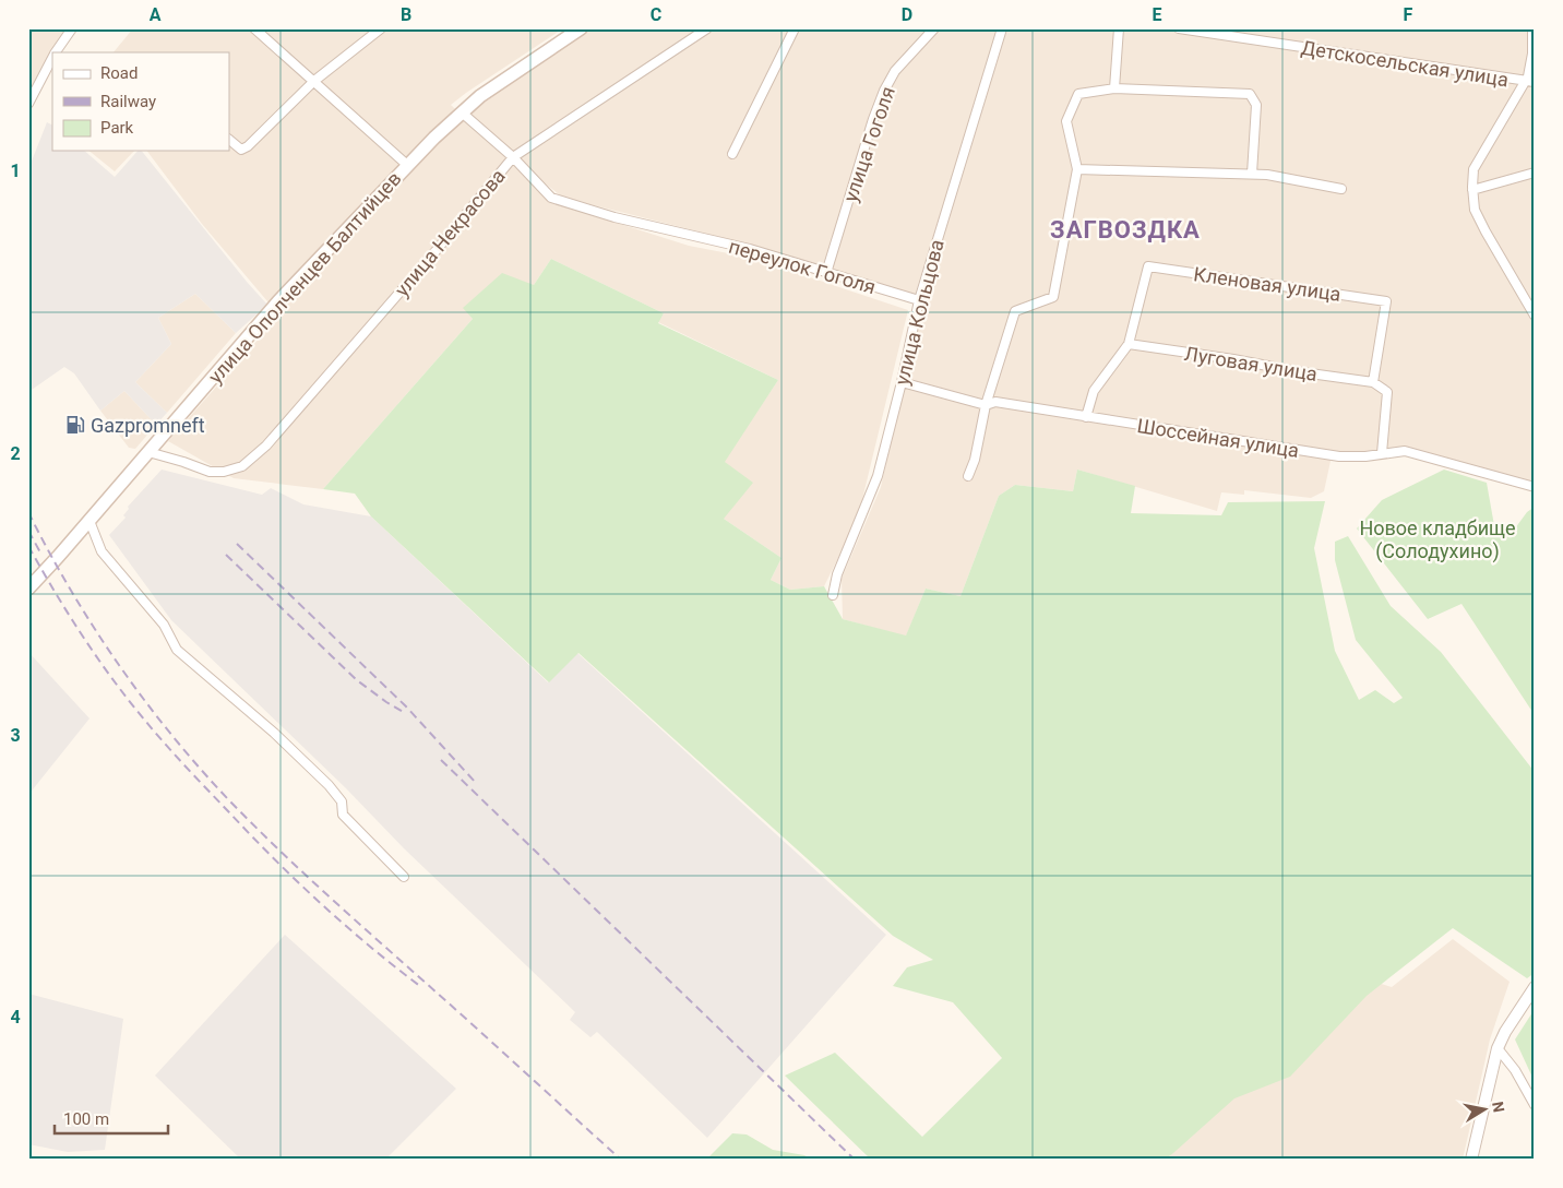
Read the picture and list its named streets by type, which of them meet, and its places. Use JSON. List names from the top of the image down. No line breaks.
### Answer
{"streets":{"main road":["улица Ополченцев Балтийцев"],"street":["Детскосельская улица","улица Гоголя","улица Некрасова","переулок Гоголя","Кленовая улица","улица Кольцова","Луговая улица","Шоссейная улица"]},"crossings":[["улица Гоголя","переулок Гоголя"],["улица Некрасова","переулок Гоголя"],["улица Некрасова","улица Ополченцев Балтийцев"],["переулок Гоголя","улица Ополченцев Балтийцев"],["переулок Гоголя","улица Кольцова"],["Кленовая улица","Луговая улица"],["улица Кольцова","Шоссейная улица"]],"districts":["ЗАГВОЗДКА"],"parks":["Новое кладбище (Солодухино)"],"places":{"fuel station":["Gazpromneft"]},"legend":["Road","Railway","Park"],"scale_bar":"100 m","north":"right","grid":{"columns":["A","B","C","D","E","F"],"rows":["1","2","3","4"]}}
